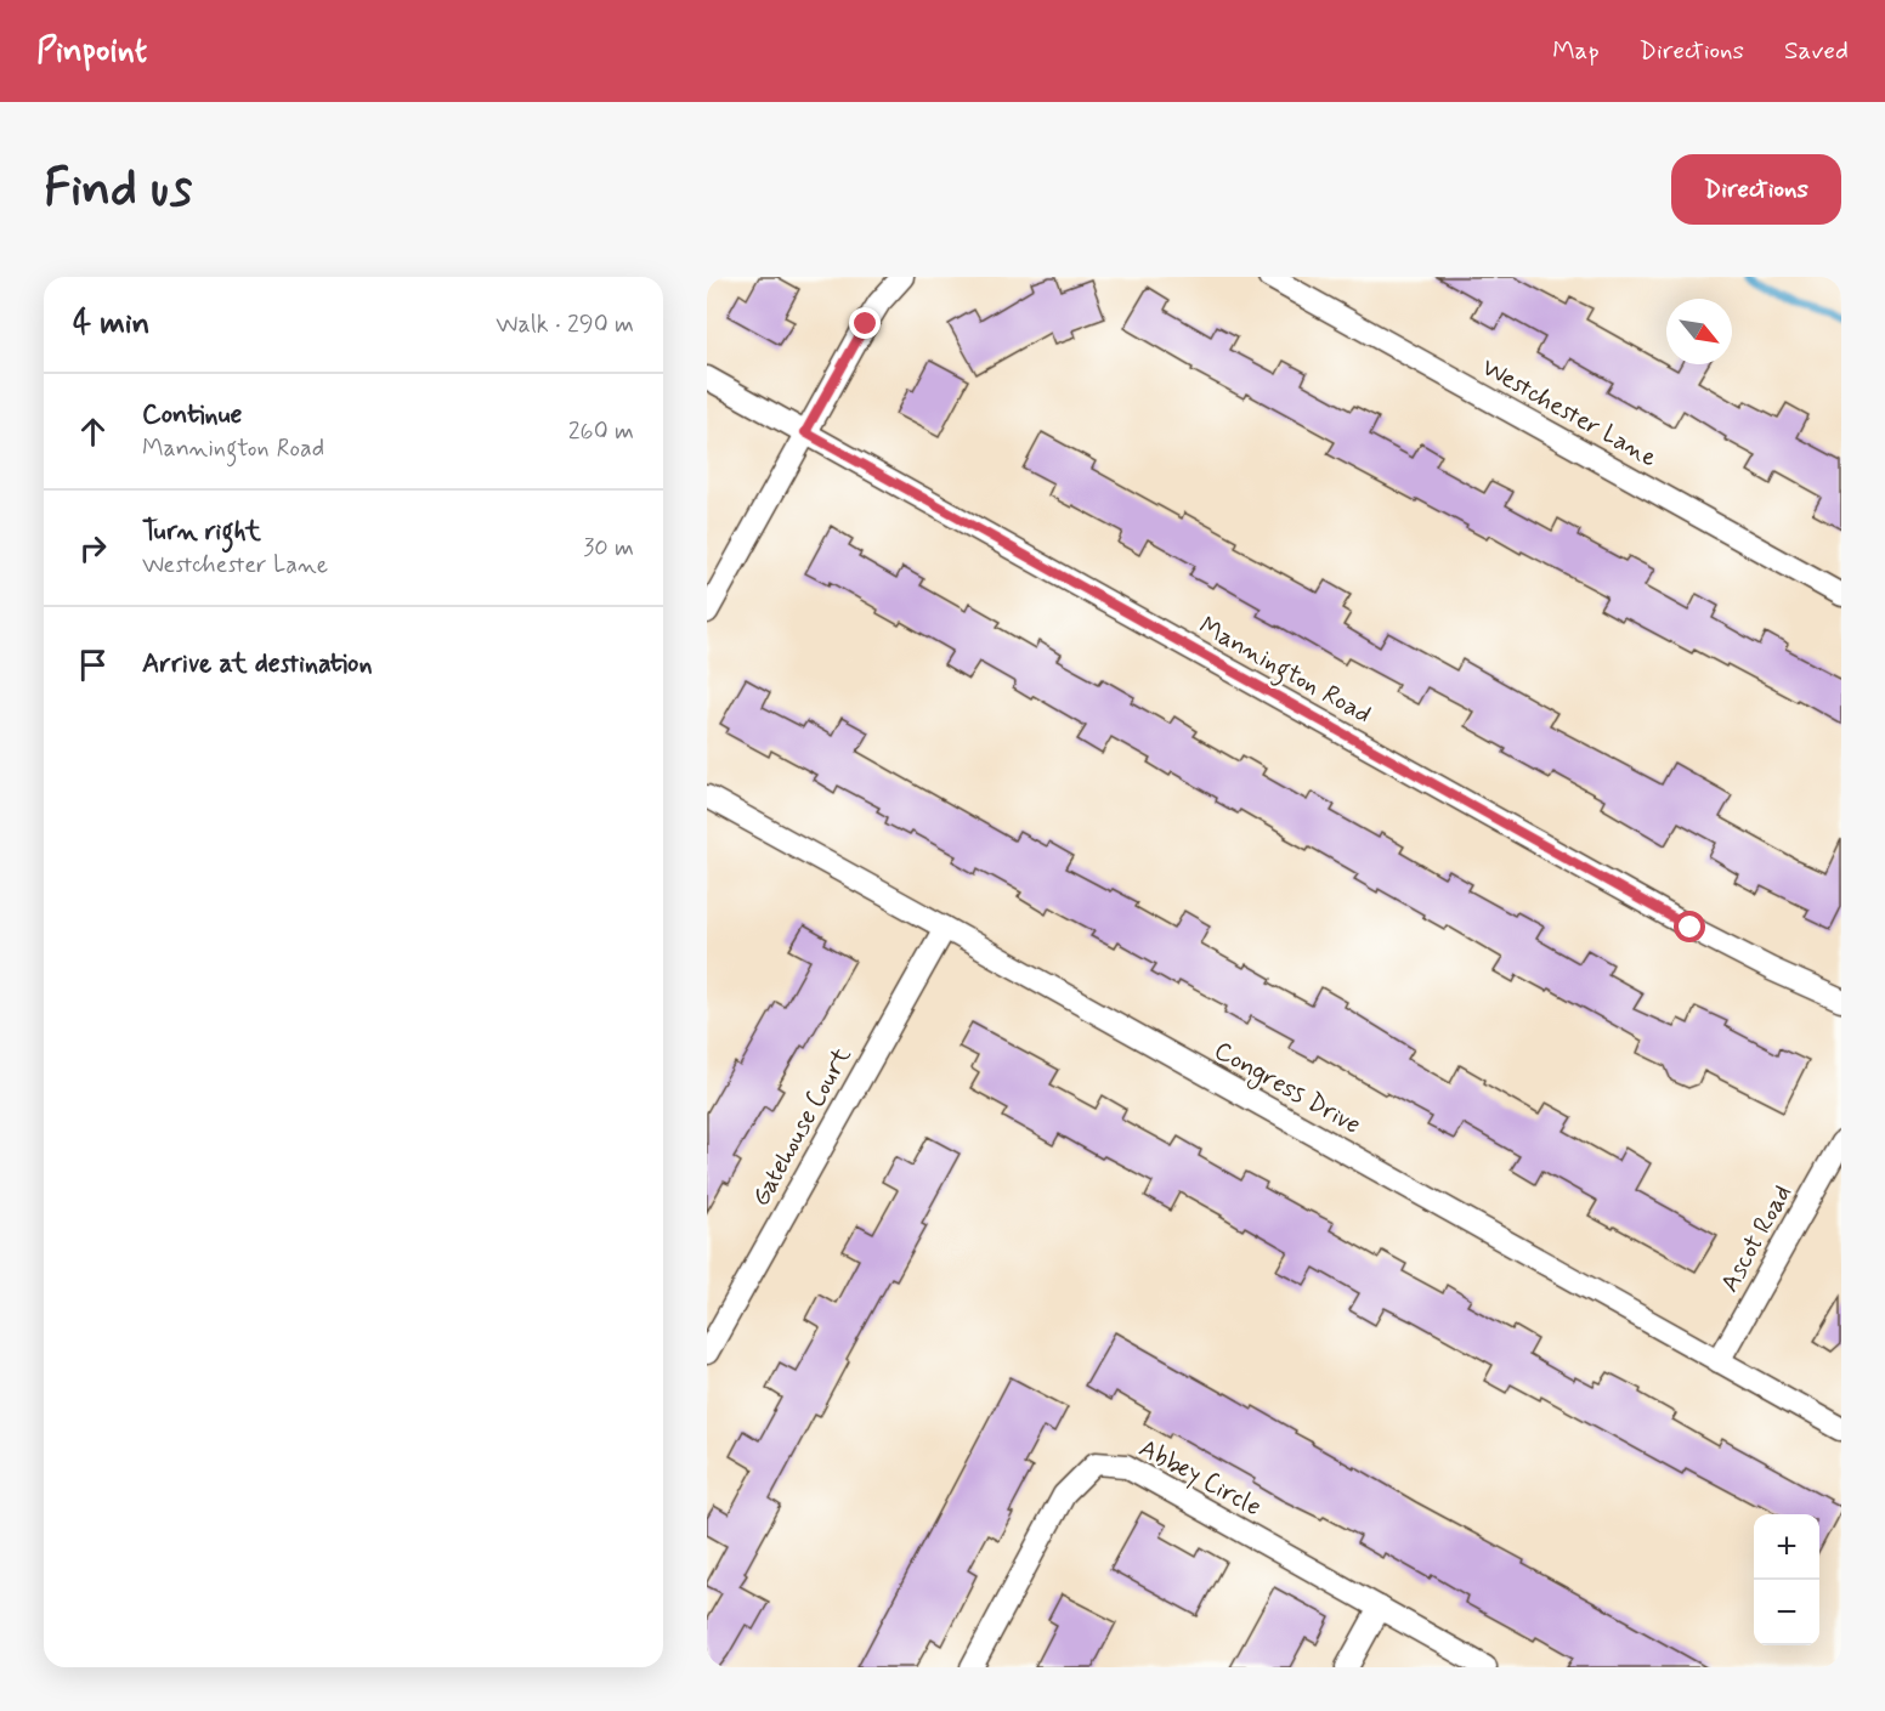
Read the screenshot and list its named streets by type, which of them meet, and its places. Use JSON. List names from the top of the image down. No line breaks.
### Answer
{"streets":{"street":["Westchester Lane","Mannington Road","Congress Drive","Gatehouse Court","Ascot Road","Abbey Circle"]},"crossings":[["Congress Drive","Gatehouse Court"],["Congress Drive","Ascot Road"]],"north":"bottom right","page":{"header":"Pinpoint","nav":["Map","Directions","Saved"],"buttons":"Directions","title":"Find us","heading":["4 min","Walk · 290 m"],"list":[["Continue","Mannington Road","260 m"],["Turn right","Westchester Lane","30 m"],"Arrive at destination"],"map_buttons":["+","−"]}}
